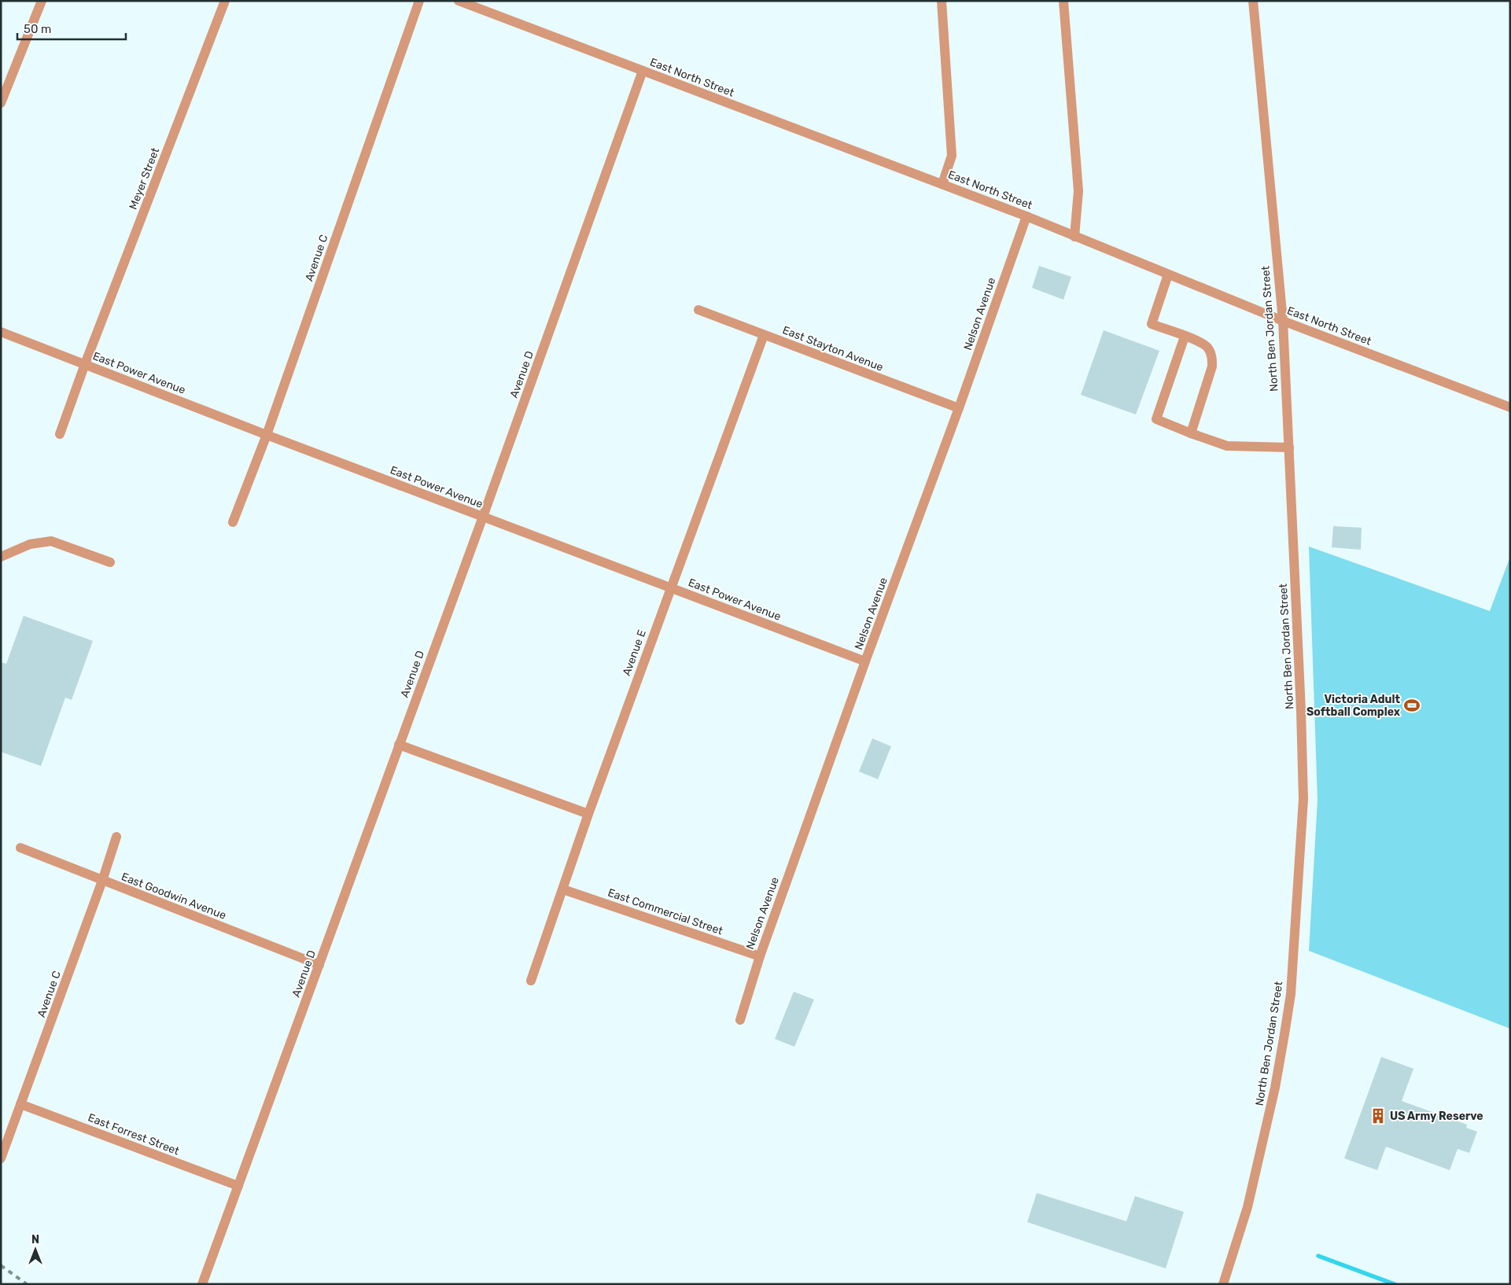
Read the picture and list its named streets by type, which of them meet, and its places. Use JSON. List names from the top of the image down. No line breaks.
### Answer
{"streets":{"street":["East North Street","Meyer Street","Avenue C","Nelson Avenue","North Ben Jordan Street","East Stayton Avenue","East Power Avenue","Avenue D","Avenue E","East Goodwin Avenue","East Commercial Street","East Forrest Street"]},"crossings":[["East North Street","Nelson Avenue"],["East North Street","North Ben Jordan Street"],["East North Street","Avenue D"],["Meyer Street","East Power Avenue"],["Avenue C","East Power Avenue"],["Avenue C","East Goodwin Avenue"],["Avenue C","East Forrest Street"],["Nelson Avenue","East Stayton Avenue"],["Nelson Avenue","East Power Avenue"],["Nelson Avenue","East Commercial Street"],["East Stayton Avenue","Avenue E"],["East Power Avenue","Avenue D"],["East Power Avenue","Avenue E"],["Avenue D","East Goodwin Avenue"],["Avenue D","East Forrest Street"],["Avenue E","East Commercial Street"]],"places":{"sports":["Victoria Adult Softball Complex"],"building":["US Army Reserve"]},"scale_bar":"50 m","north":"top"}
